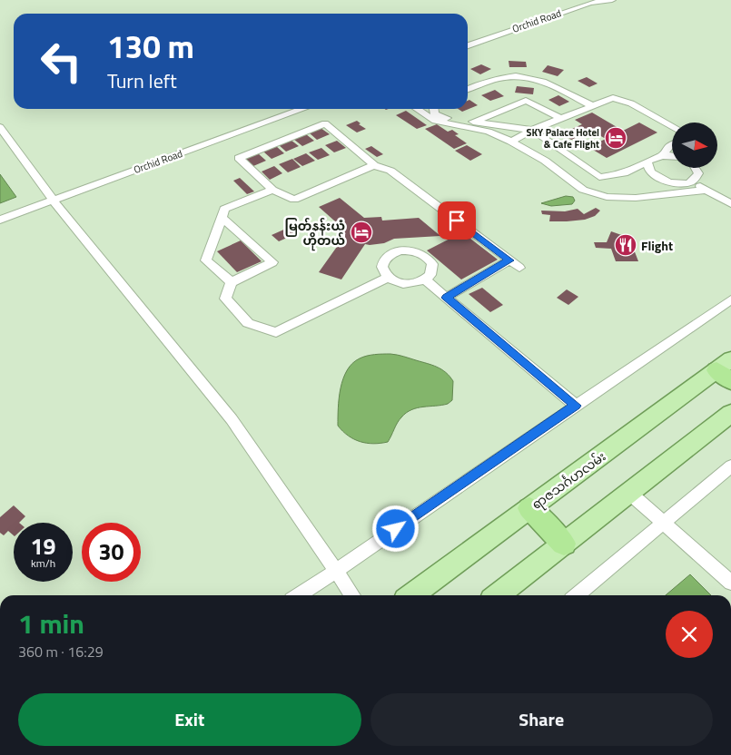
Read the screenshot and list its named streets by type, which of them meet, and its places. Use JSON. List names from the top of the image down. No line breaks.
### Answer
{"streets":{"main road":["ရာဇသင်္ဂဟလမ်း"],"street":["Orchid Road"]},"places":{"hotel":["SKY Palace Hotel & Cafe Flight","မြတ်နန်းယုံ ဟိုတယ်"],"restaurant":["Flight"]},"north":"right","page":{"turn":["130 m","Turn left"],"speed":"19 km/h","limit":"30","heading":["1 min","360 m · 16:29"],"buttons":["Exit","Share"]}}
